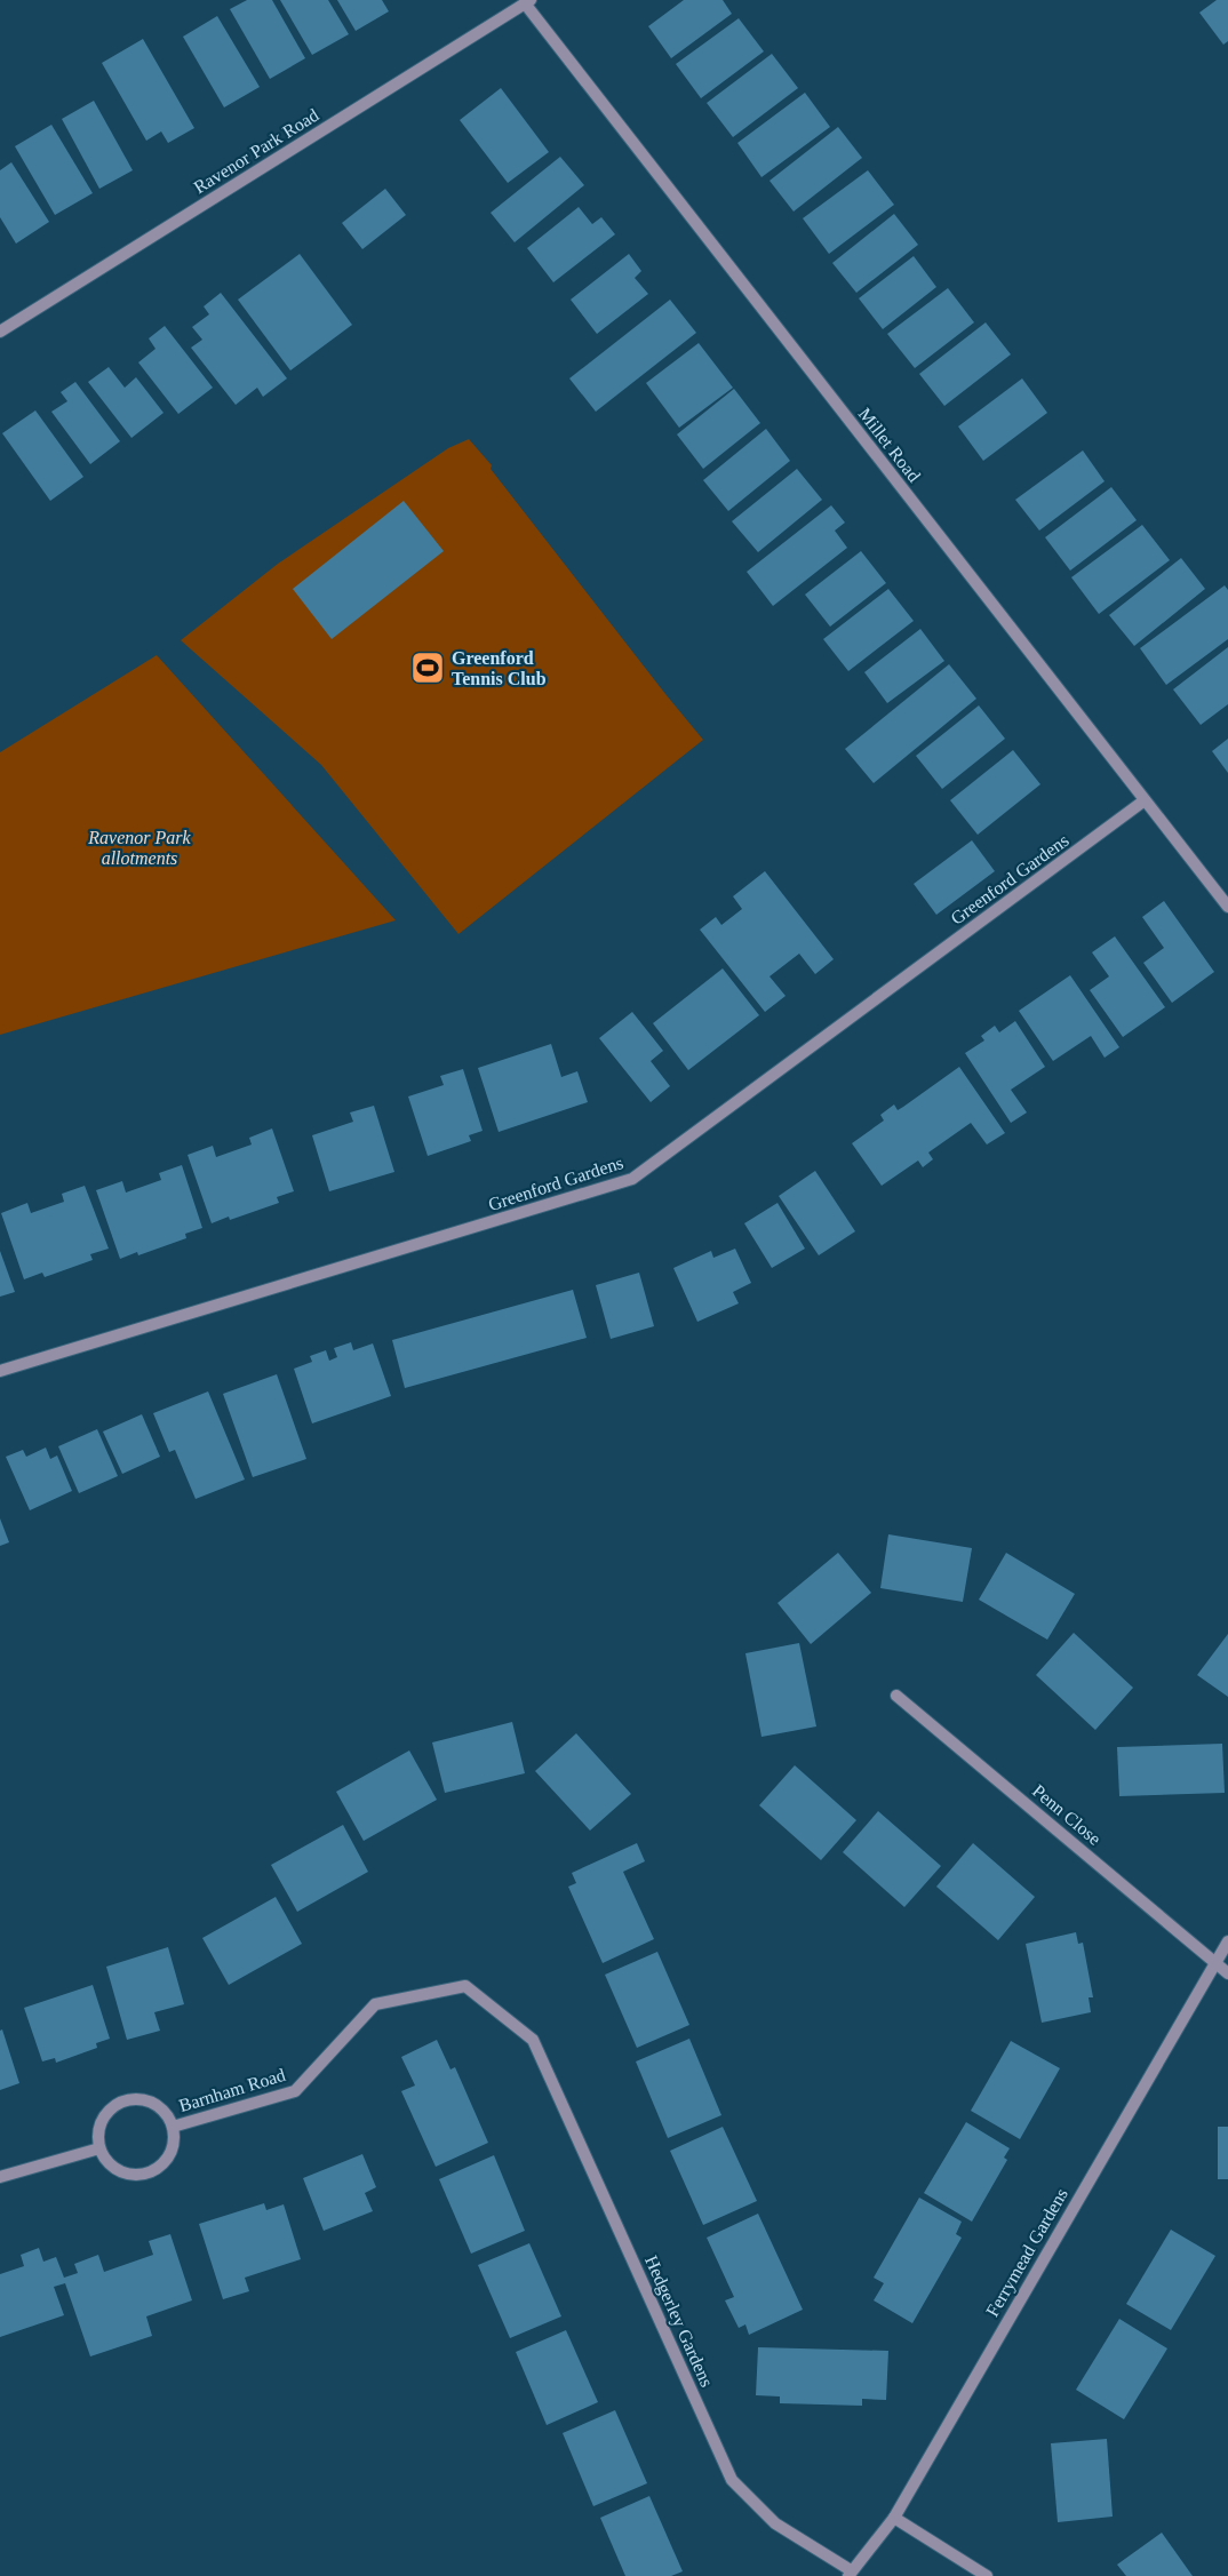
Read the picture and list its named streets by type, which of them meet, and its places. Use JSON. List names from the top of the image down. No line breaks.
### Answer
{"streets":{"street":["Ravenor Park Road","Millet Road","Greenford Gardens","Penn Close","Barnham Road","Ferrymead Gardens","Hedgerley Gardens"]},"crossings":[["Ravenor Park Road","Millet Road"],["Millet Road","Greenford Gardens"],["Penn Close","Ferrymead Gardens"],["Barnham Road","Hedgerley Gardens"],["Ferrymead Gardens","Hedgerley Gardens"]],"parks":["Ravenor Park allotments"],"places":{"sports":["Greenford Tennis Club"]}}
